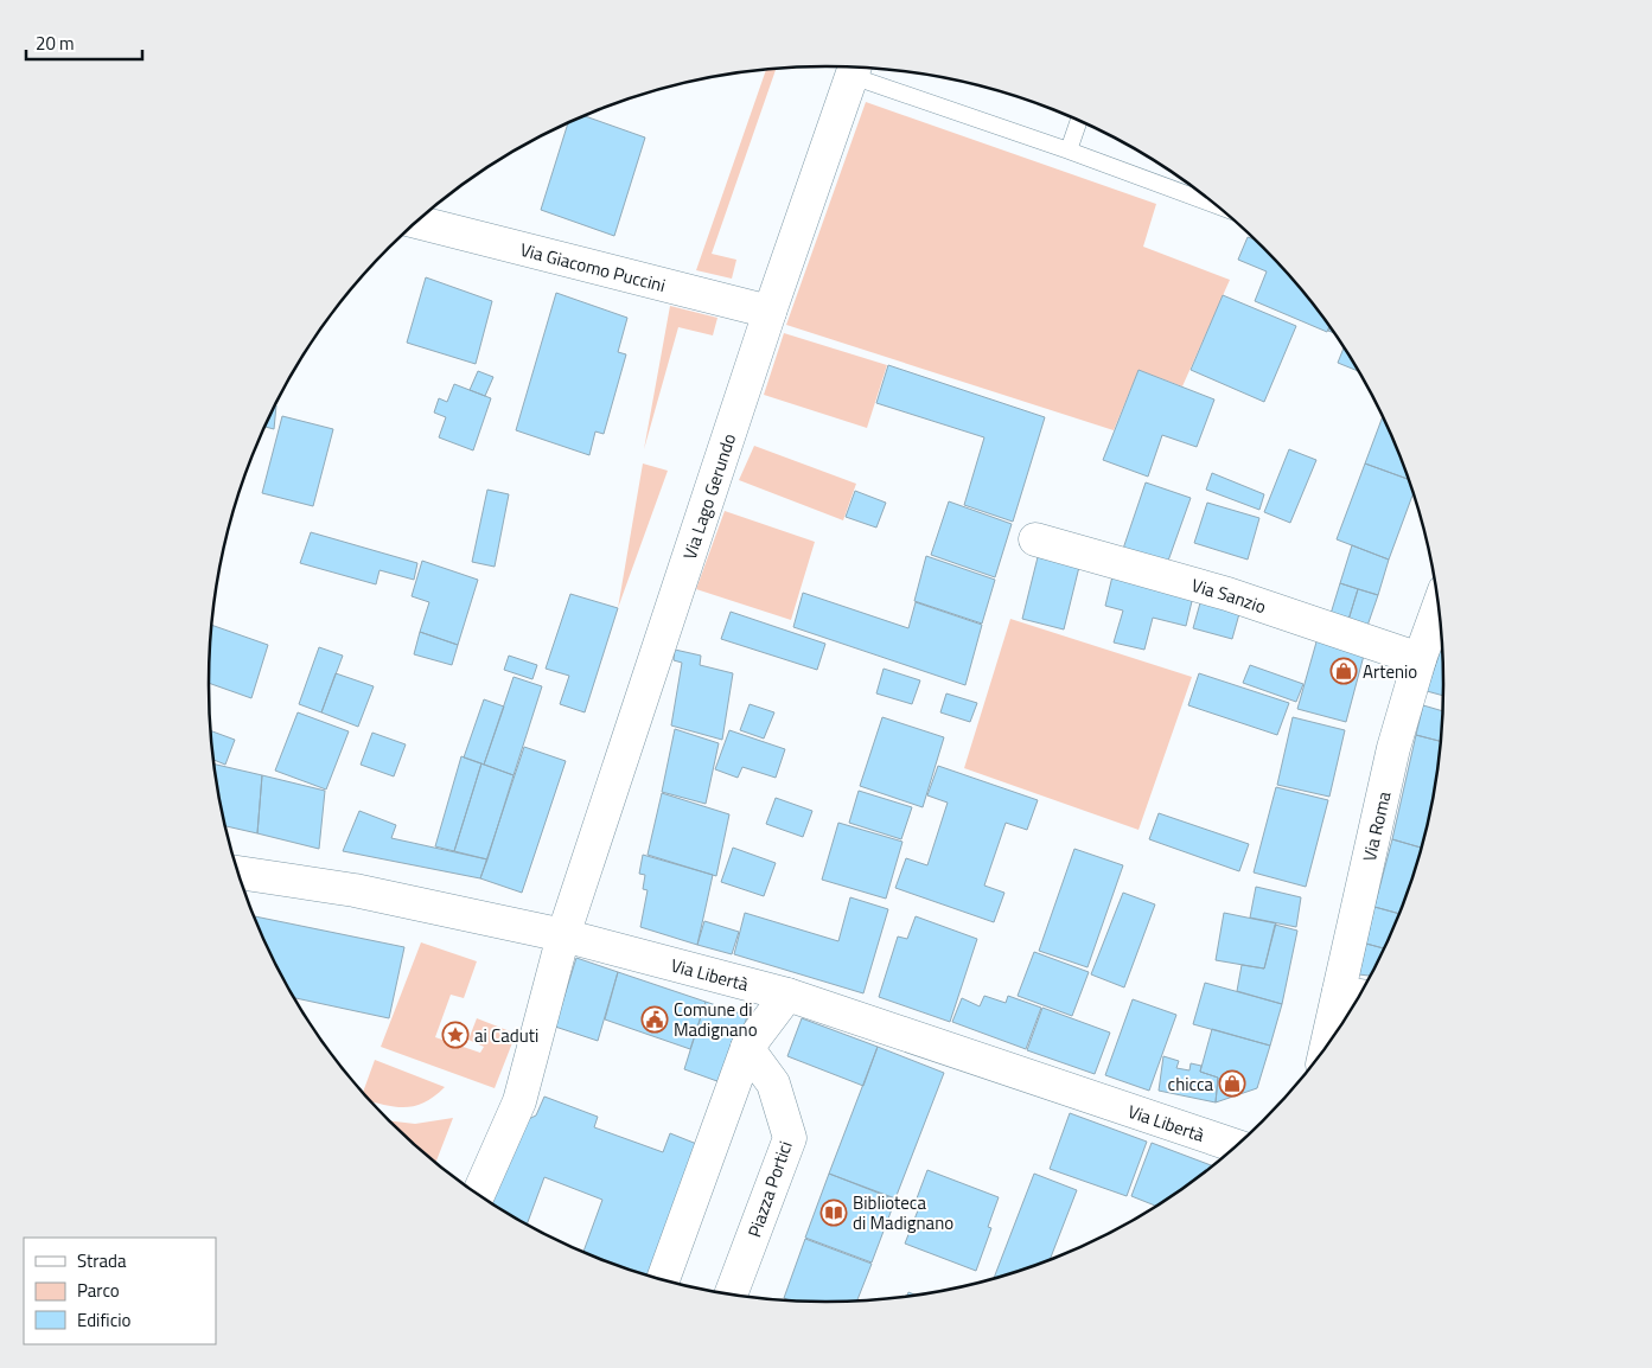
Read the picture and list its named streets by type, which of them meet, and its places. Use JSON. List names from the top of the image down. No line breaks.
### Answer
{"streets":{"street":["Via Giacomo Puccini","Via Lago Gerundo","Via Sanzio","Via Roma","Via Libertà","Piazza Portici"]},"crossings":[["Via Giacomo Puccini","Via Lago Gerundo"],["Via Lago Gerundo","Via Libertà"],["Via Sanzio","Via Roma"]],"places":{"shop":["Artenio","chicca"],"public building":["Comune di Madignano"],"place":["ai Caduti"],"library":["Biblioteca di Madignano"]},"legend":["Strada","Parco","Edificio"],"scale_bar":"20 m"}
